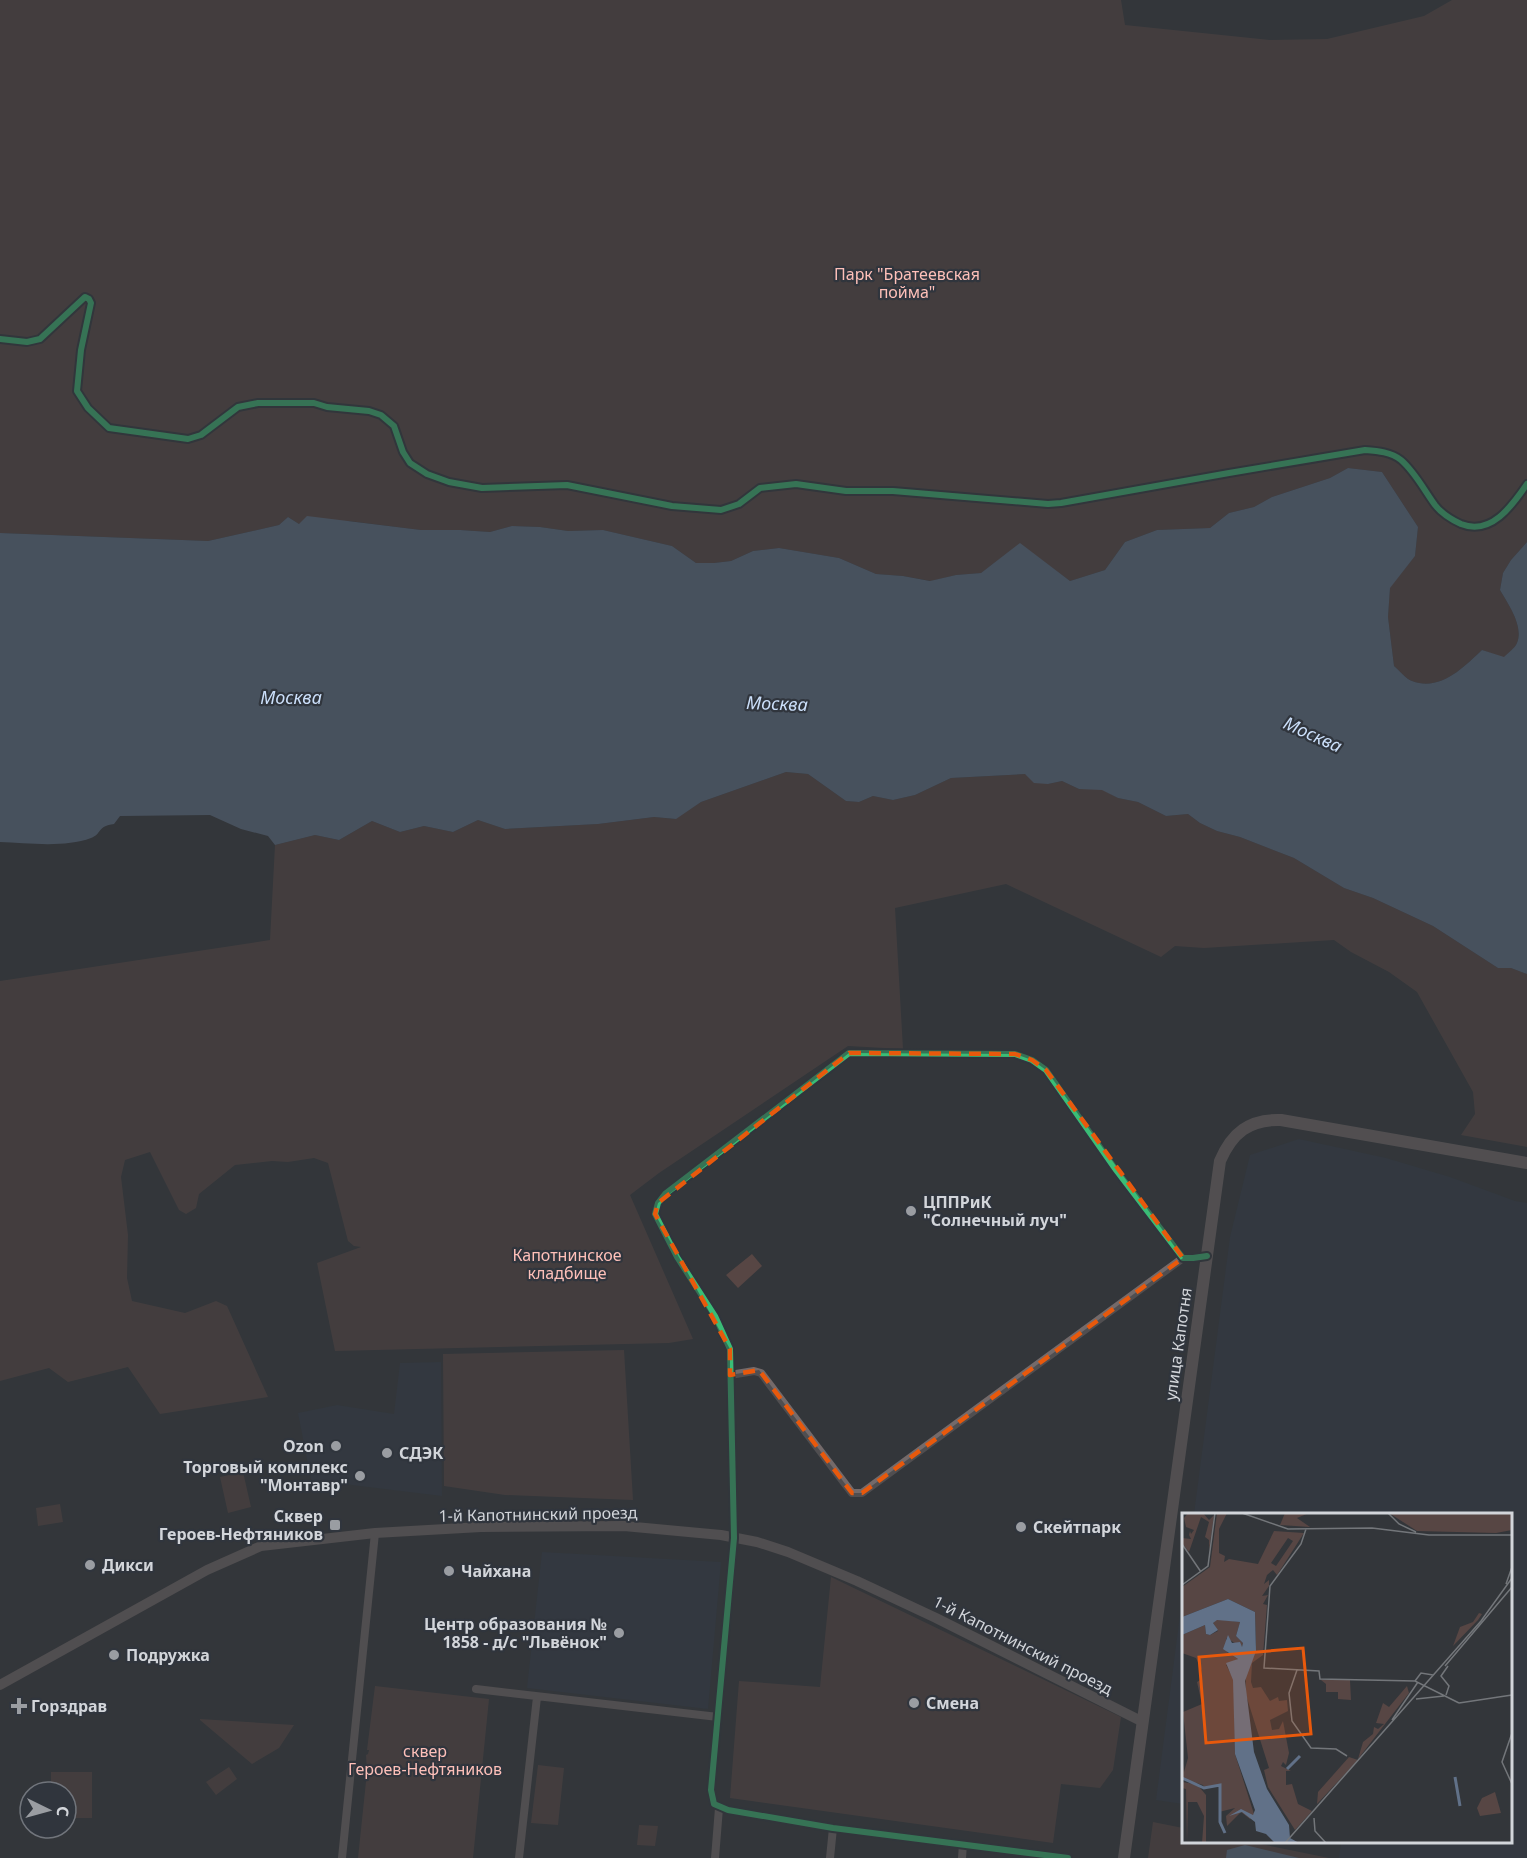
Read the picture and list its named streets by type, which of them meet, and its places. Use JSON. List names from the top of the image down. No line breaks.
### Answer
{"streets":{"main road":["улица Капотня"],"street":["1-й Капотнинский проезд"]},"crossings":[["улица Капотня","1-й Капотнинский проезд"]],"water":["Москва"],"parks":["Парк \"Братеевская пойма\"","Капотнинское кладбище","сквер Героев-Нефтяников"],"places":{"other":["ЦППРиК \"Солнечный луч\"","Ozon","СДЭК","Торговый комплекс \"Монтавр\"","Скейтпарк","Дикси","Чайхана","Центр образования № 1858 - д/с \"Львёнок\"","Подружка","Смена"],"transit":["Сквер Героев-Нефтяников"],"health":["Горздрав"]},"north":"right"}
